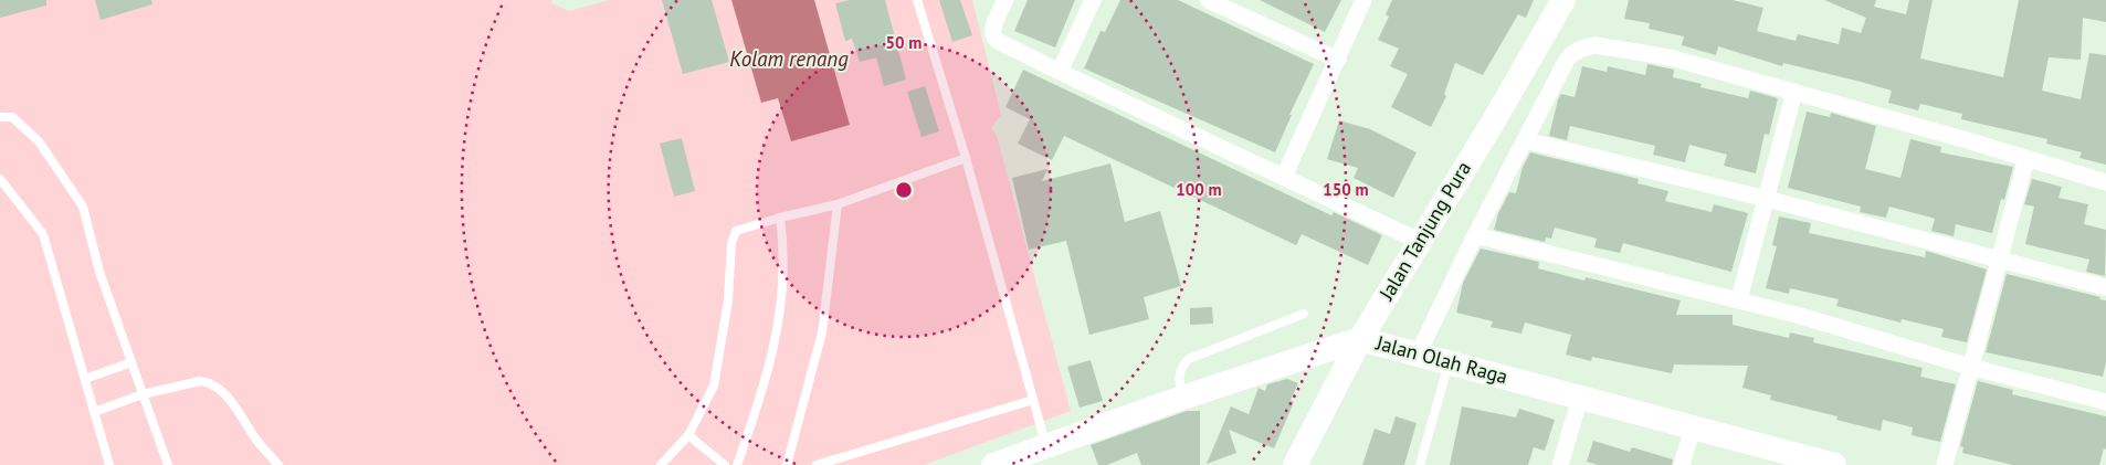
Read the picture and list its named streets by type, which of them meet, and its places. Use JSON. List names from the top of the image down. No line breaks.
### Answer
{"streets":{"street":["Jalan Tanjung Pura","Jalan Olah Raga"]},"crossings":[["Jalan Tanjung Pura","Jalan Olah Raga"]],"water":["Kolam renang"],"rings":["50 m","100 m","150 m"]}
